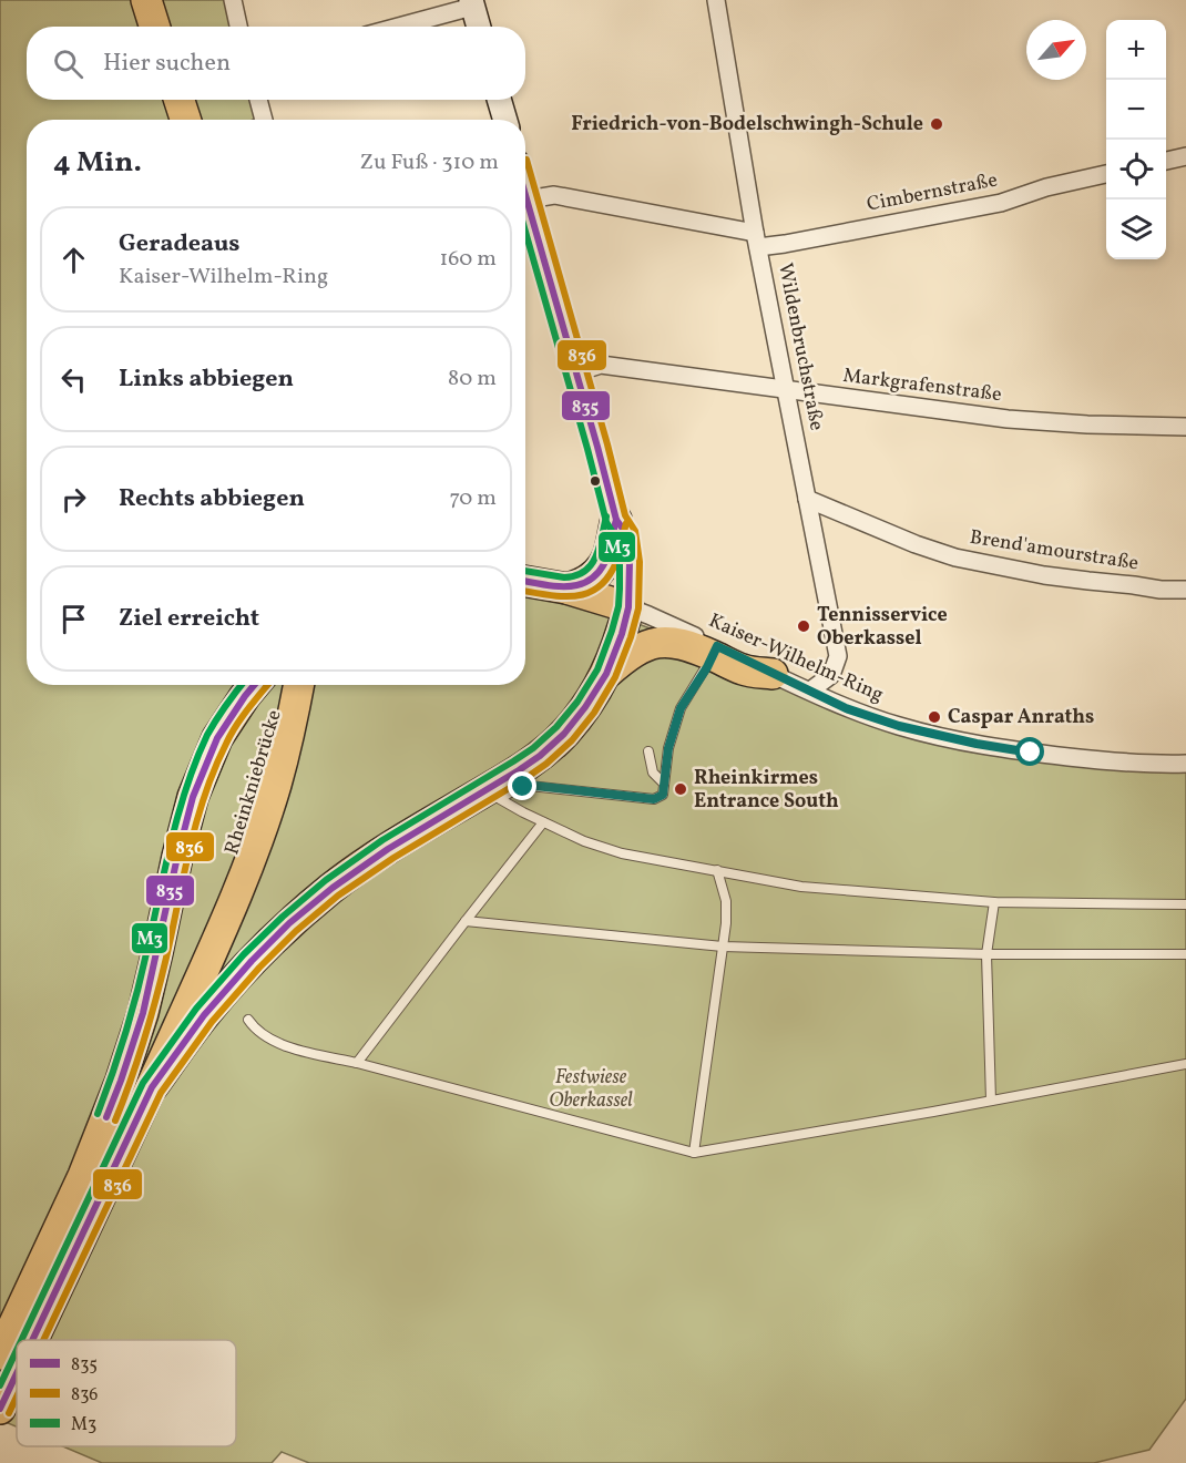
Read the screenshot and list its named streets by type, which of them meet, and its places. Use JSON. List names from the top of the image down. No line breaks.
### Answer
{"streets":{"highway":["Rheinkniebrücke"],"street":["Cimbernstraße","Wildenbruchstraße","Markgrafenstraße","Brend'amourstraße","Kaiser-Wilhelm-Ring"]},"crossings":[["Cimbernstraße","Wildenbruchstraße"],["Wildenbruchstraße","Markgrafenstraße"],["Wildenbruchstraße","Brend'amourstraße"],["Wildenbruchstraße","Kaiser-Wilhelm-Ring"]],"parks":["Festwiese Oberkassel"],"places":["Friedrich-von-Bodelschwingh-Schule","Tennisservice Oberkassel","Caspar Anraths","Rheinkirmes Entrance South"],"lines":["transit line 836","transit line 835","transit line M3"],"legend":["835","836","M3"],"north":"top right","page":{"map_buttons":["+","−"],"search":"Hier suchen","heading":["4 Min.","Zu Fuß · 310 m"],"list":[["Geradeaus","Kaiser-Wilhelm-Ring","160 m"],["Links abbiegen","80 m"],["Rechts abbiegen","70 m"],"Ziel erreicht"]}}
